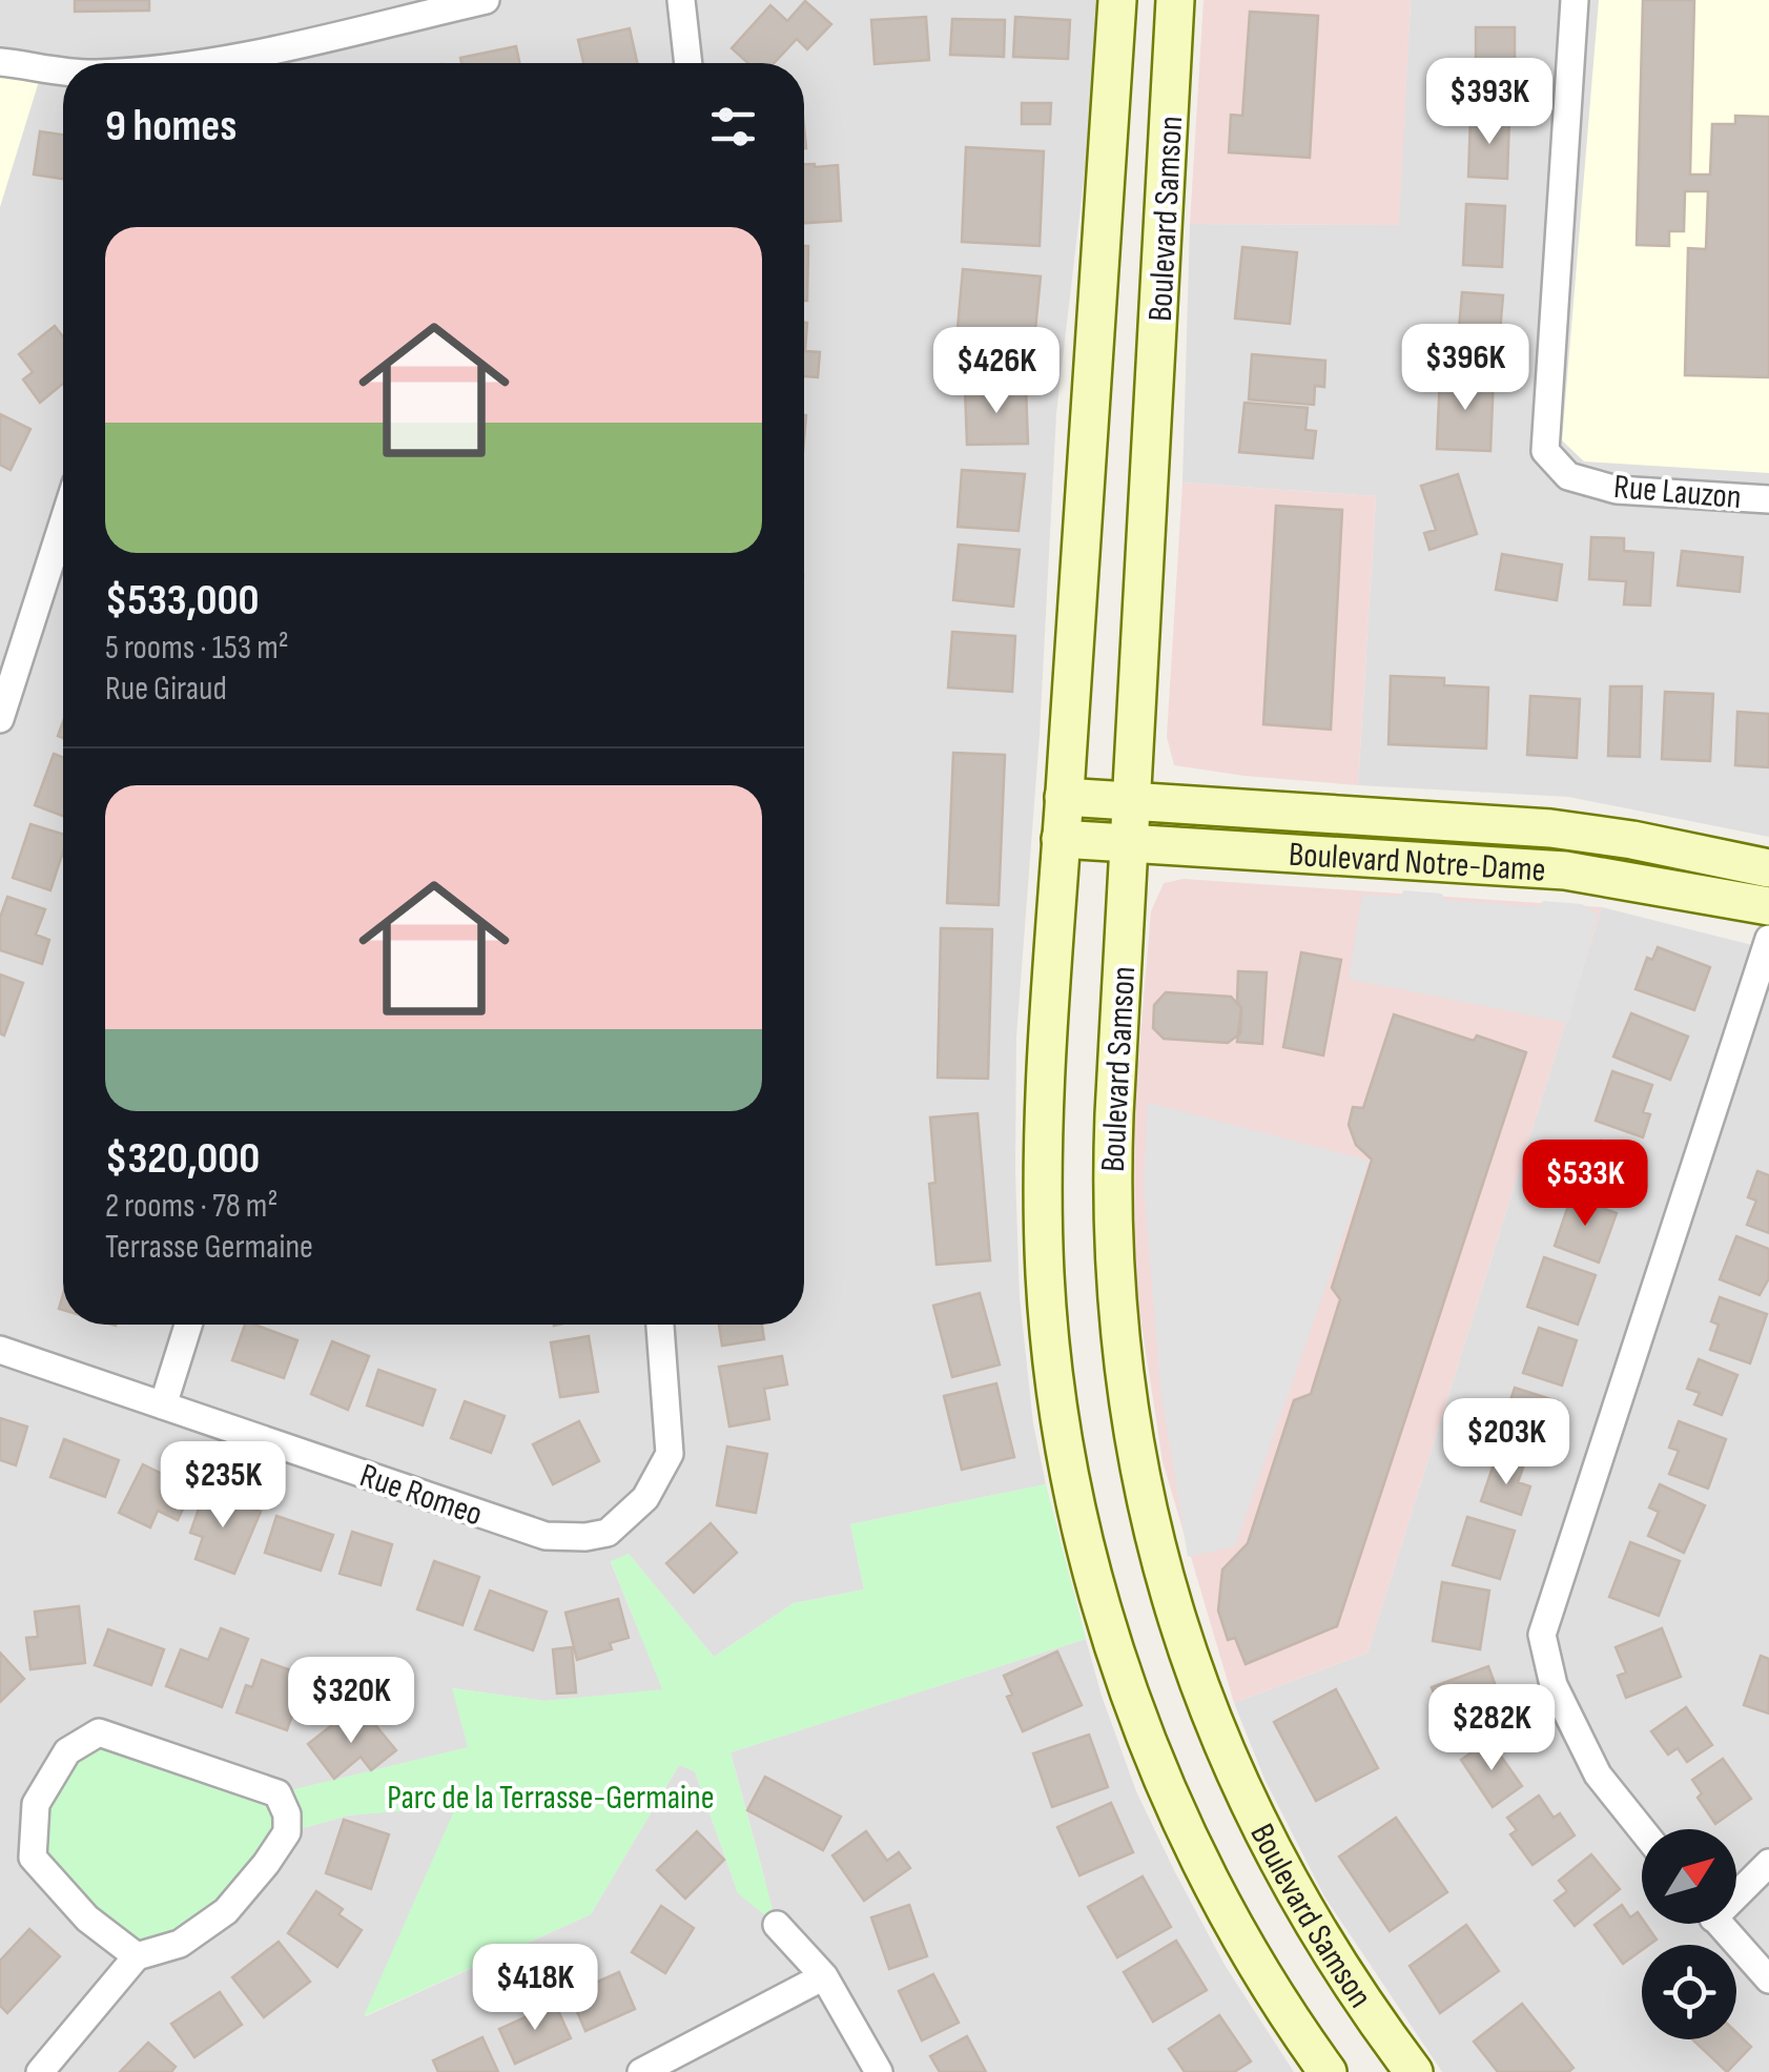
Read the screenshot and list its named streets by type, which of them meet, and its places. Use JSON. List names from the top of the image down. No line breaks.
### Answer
{"streets":{"street":["Boulevard Samson","Rue Lauzon","Boulevard Notre-Dame","Rue Romeo"]},"crossings":[["Boulevard Samson","Boulevard Notre-Dame"]],"parks":["Parc de la Terrasse-Germaine"],"north":"top right","page":{"price":["$393K","$396K","$426K","$533K","$203K","$235K","$320K","$282K","$418K"],"heading":"9 homes","list":[{"name":"$533,000","note":"5 rooms · 153 m² · Rue Giraud"},{"name":"$320,000","note":"2 rooms · 78 m² · Terrasse Germaine"}]}}
